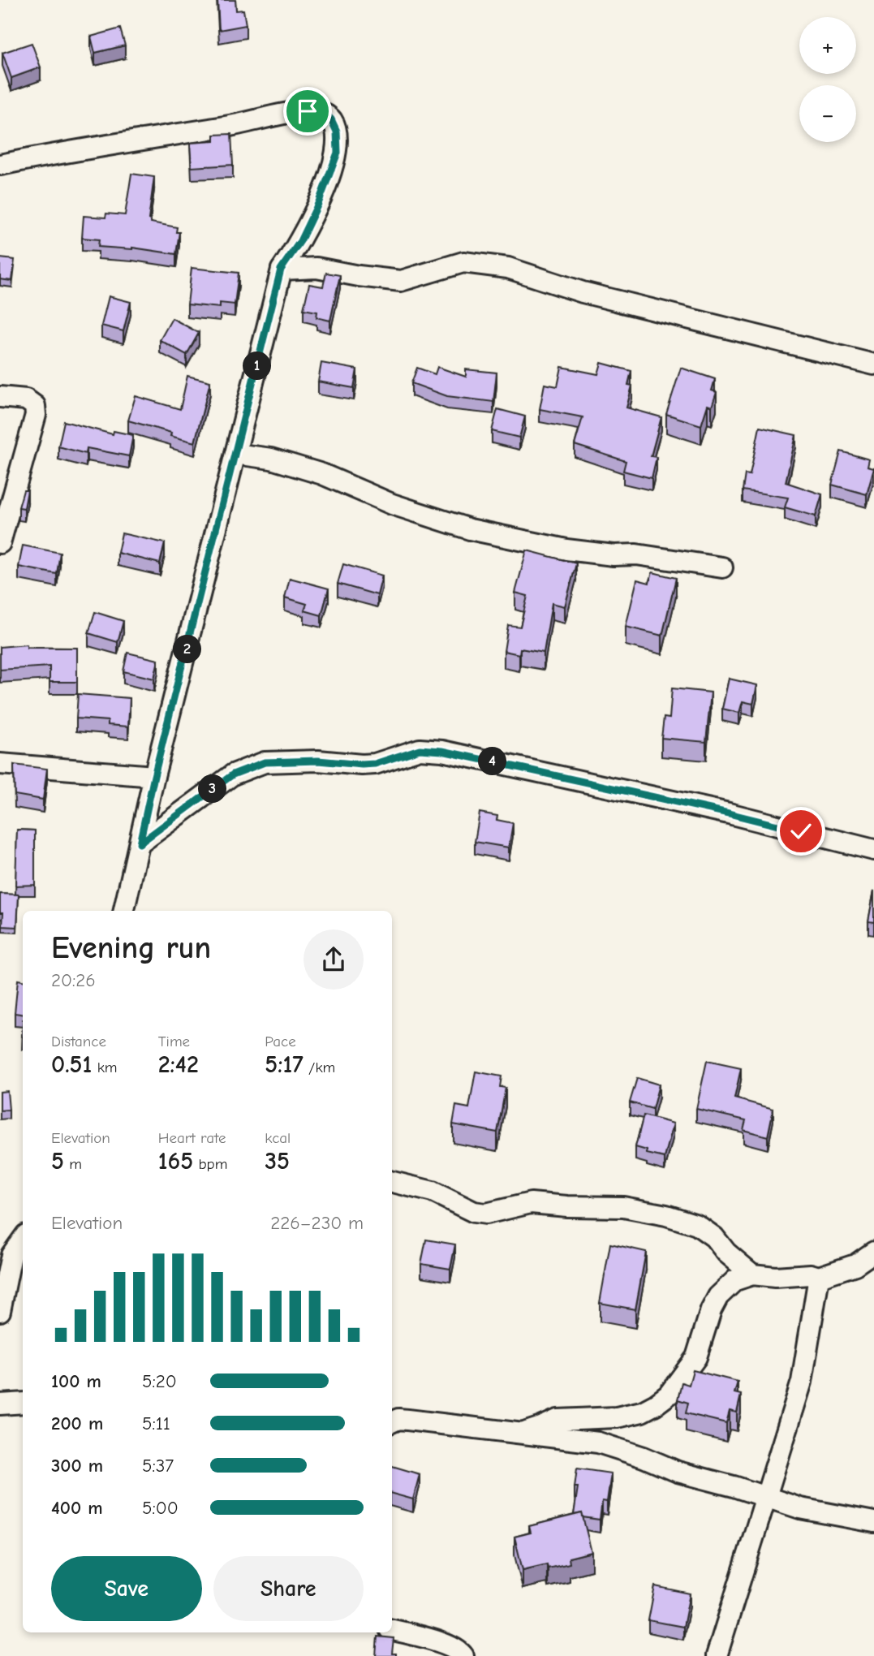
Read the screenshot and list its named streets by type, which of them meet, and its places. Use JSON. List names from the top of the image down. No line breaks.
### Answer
{"page":{"map_buttons":["+","−"],"pins":["1","2","4","3"],"heading":["Evening run","20:26"],"stats":[["Distance","0.51 km"],["Time","2:42"],["Pace","5:17 /km"],["Elevation","5 m"],["Heart rate","165 bpm"],["kcal","35"]],"chart":["Elevation","226–230 m"],"list":[{"name":"100 m","note":"5:20"},{"name":"200 m","note":"5:11"},{"name":"300 m","note":"5:37"},{"name":"400 m","note":"5:00"}],"buttons":["Save","Share"]}}
